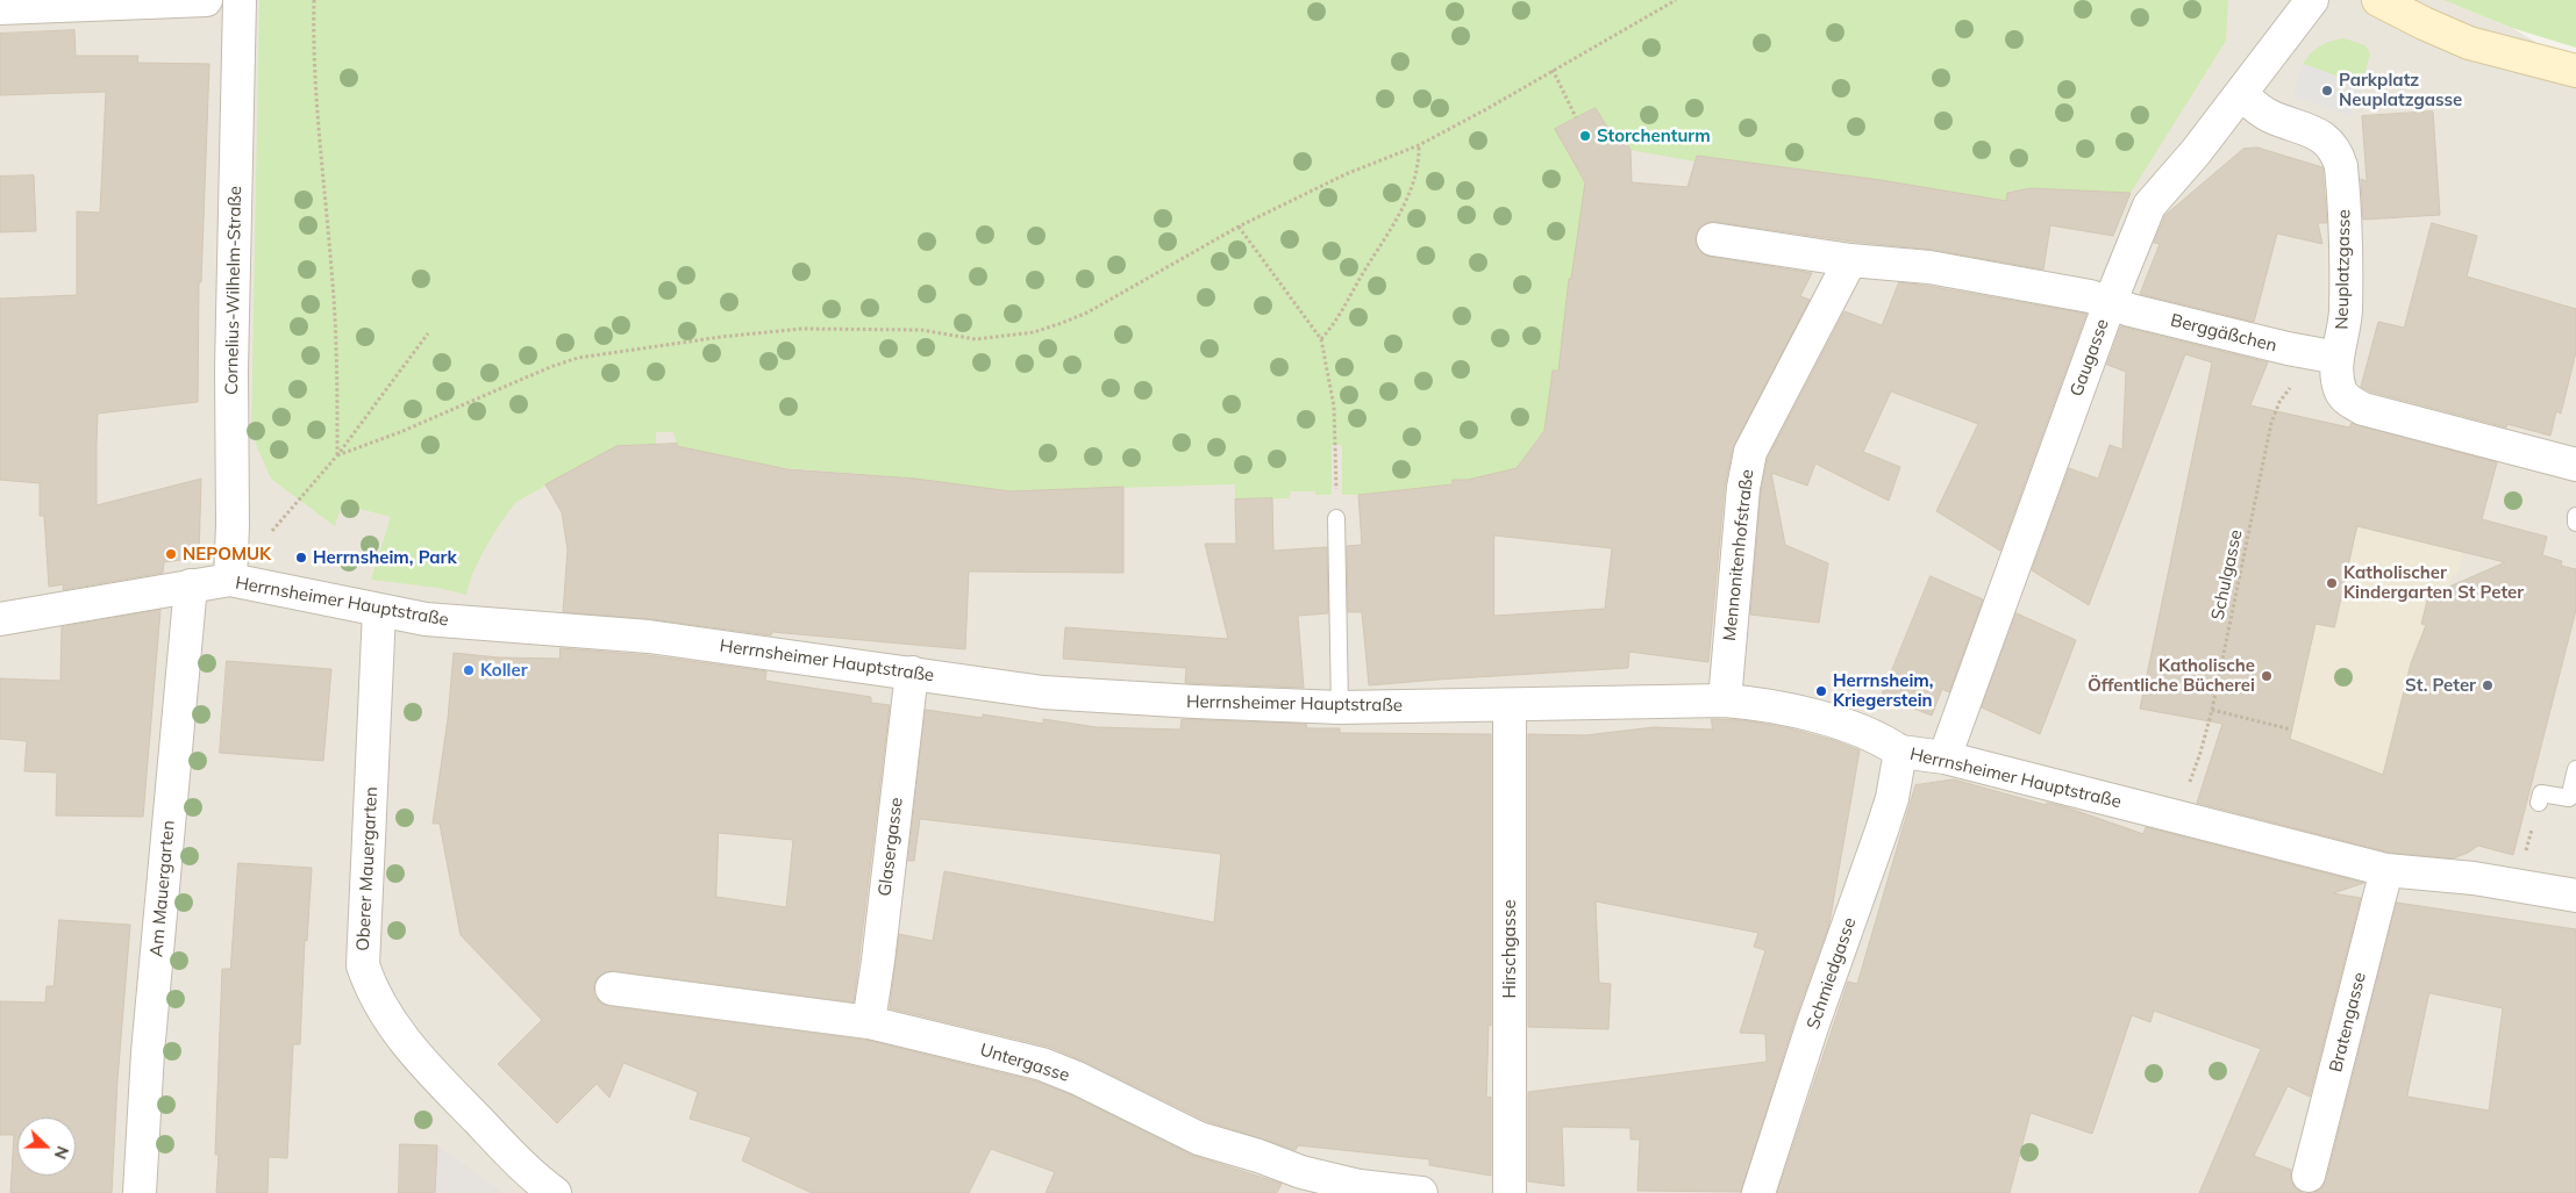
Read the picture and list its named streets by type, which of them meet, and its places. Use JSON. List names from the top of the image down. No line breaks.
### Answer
{"streets":{"street":["Neuplatzgasse","Cornelius-Wilhelm-Straße","Berggäßchen","Gaugasse","Mennonitenhofstraße","Herrnsheimer Hauptstraße","Glasergasse","Oberer Mauergarten","Am Mauergarten","Hirschgasse","Schmiedgasse","Bratengasse","Untergasse"],"path":["Schulgasse"]},"crossings":[["Neuplatzgasse","Berggäßchen"],["Neuplatzgasse","Gaugasse"],["Neuplatzgasse","Schulgasse"],["Cornelius-Wilhelm-Straße","Herrnsheimer Hauptstraße"],["Berggäßchen","Gaugasse"],["Berggäßchen","Schulgasse"],["Gaugasse","Herrnsheimer Hauptstraße"],["Mennonitenhofstraße","Herrnsheimer Hauptstraße"],["Schulgasse","Herrnsheimer Hauptstraße"],["Herrnsheimer Hauptstraße","Glasergasse"],["Herrnsheimer Hauptstraße","Oberer Mauergarten"],["Herrnsheimer Hauptstraße","Am Mauergarten"],["Herrnsheimer Hauptstraße","Hirschgasse"],["Herrnsheimer Hauptstraße","Schmiedgasse"],["Herrnsheimer Hauptstraße","Bratengasse"],["Glasergasse","Untergasse"]],"places":["Parkplatz Neuplatzgasse","Storchenturm","NEPOMUK","Herrnsheim, Park","Katholischer Kindergarten St Peter","Koller","Katholische Öffentliche Bücherei","St. Peter","Herrnsheim, Kriegerstein"],"north":"right"}
